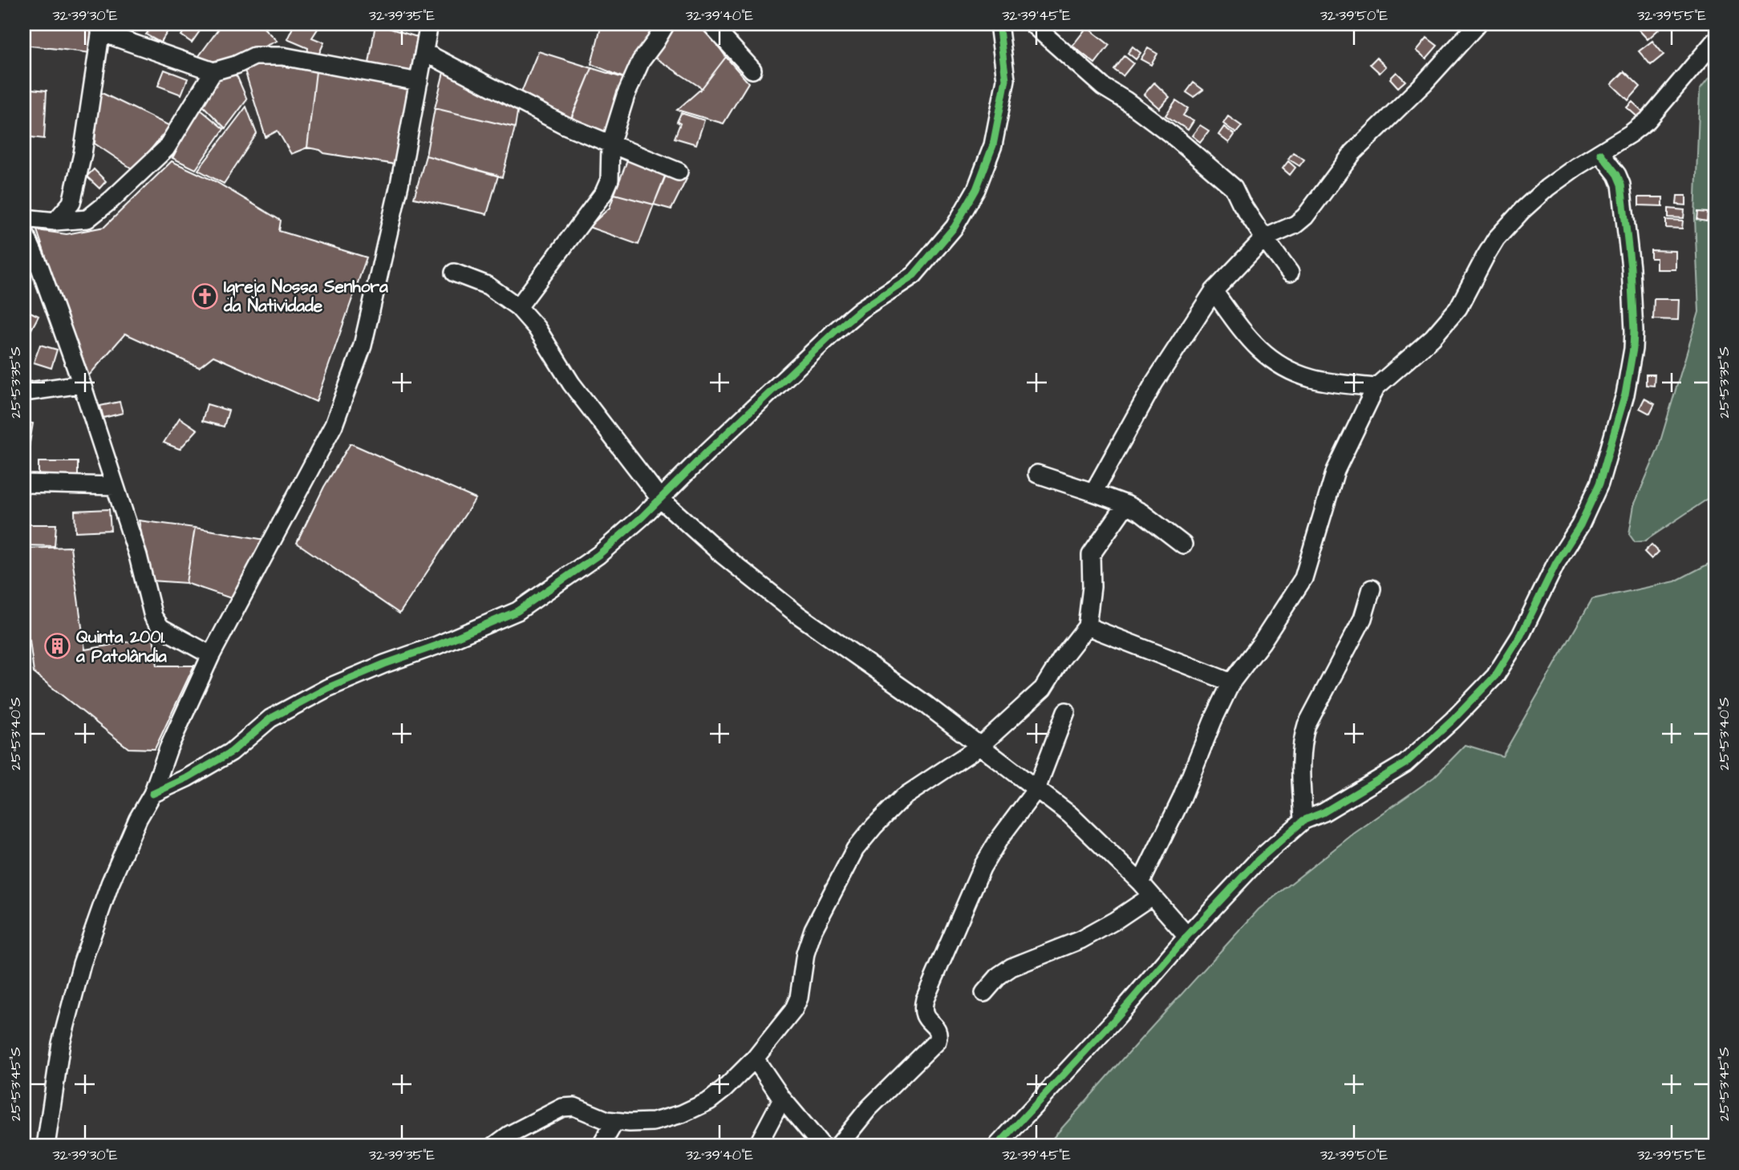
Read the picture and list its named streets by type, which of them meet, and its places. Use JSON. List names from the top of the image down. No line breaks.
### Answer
{"places":{"church":["Igreja Nossa Senhora da Natividade"],"building":["Quinta 2001. a Patolândia"]},"coordinates":["32°39'30\"E","32°39'35\"E","32°39'40\"E","32°39'45\"E","32°39'50\"E","32°39'55\"E","25°53'35\"S","25°53'40\"S","25°53'45\"S"]}
